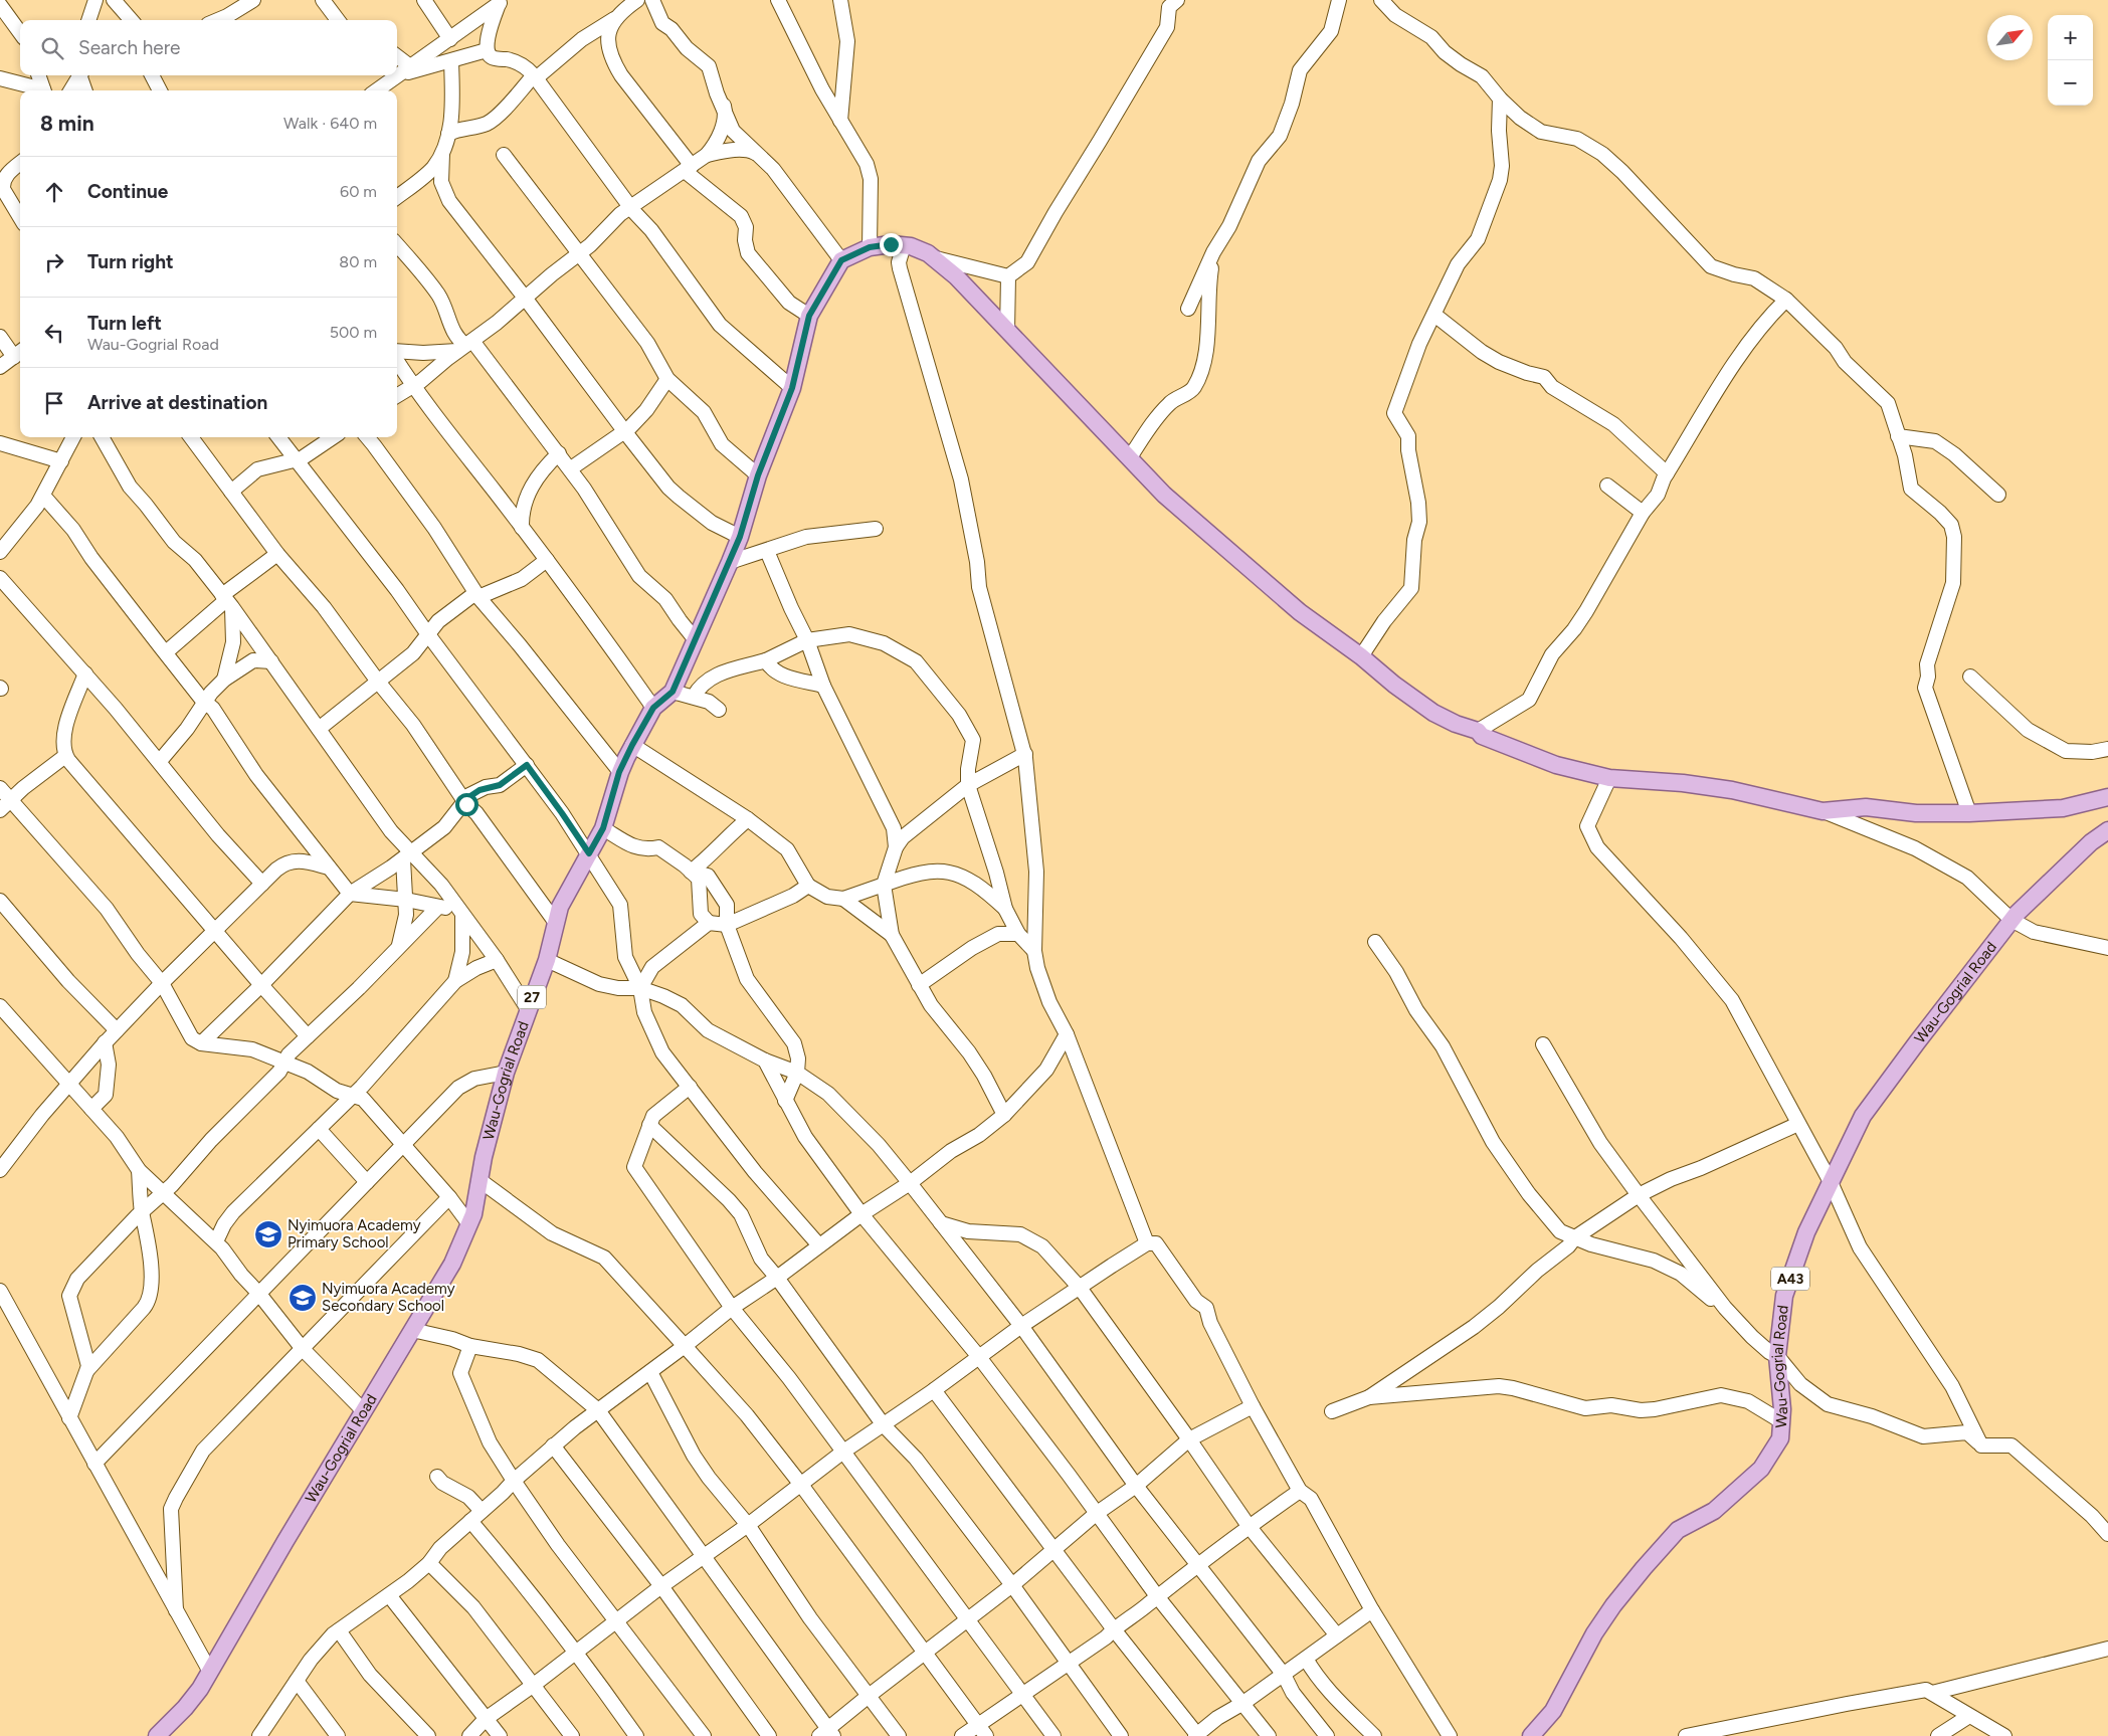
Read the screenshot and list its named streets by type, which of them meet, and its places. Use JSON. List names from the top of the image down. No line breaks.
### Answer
{"streets":{"main road":["Wau-Gogrial Road","27","A43"]},"places":{"school or university":["Nyimuora Academy Primary School","Nyimuora Academy Secondary School"]},"north":"top right","page":{"map_buttons":["+","−"],"search":"Search here","heading":["8 min","Walk · 640 m"],"list":[["Continue","60 m"],["Turn right","80 m"],["Turn left","Wau-Gogrial Road","500 m"],"Arrive at destination"]}}
